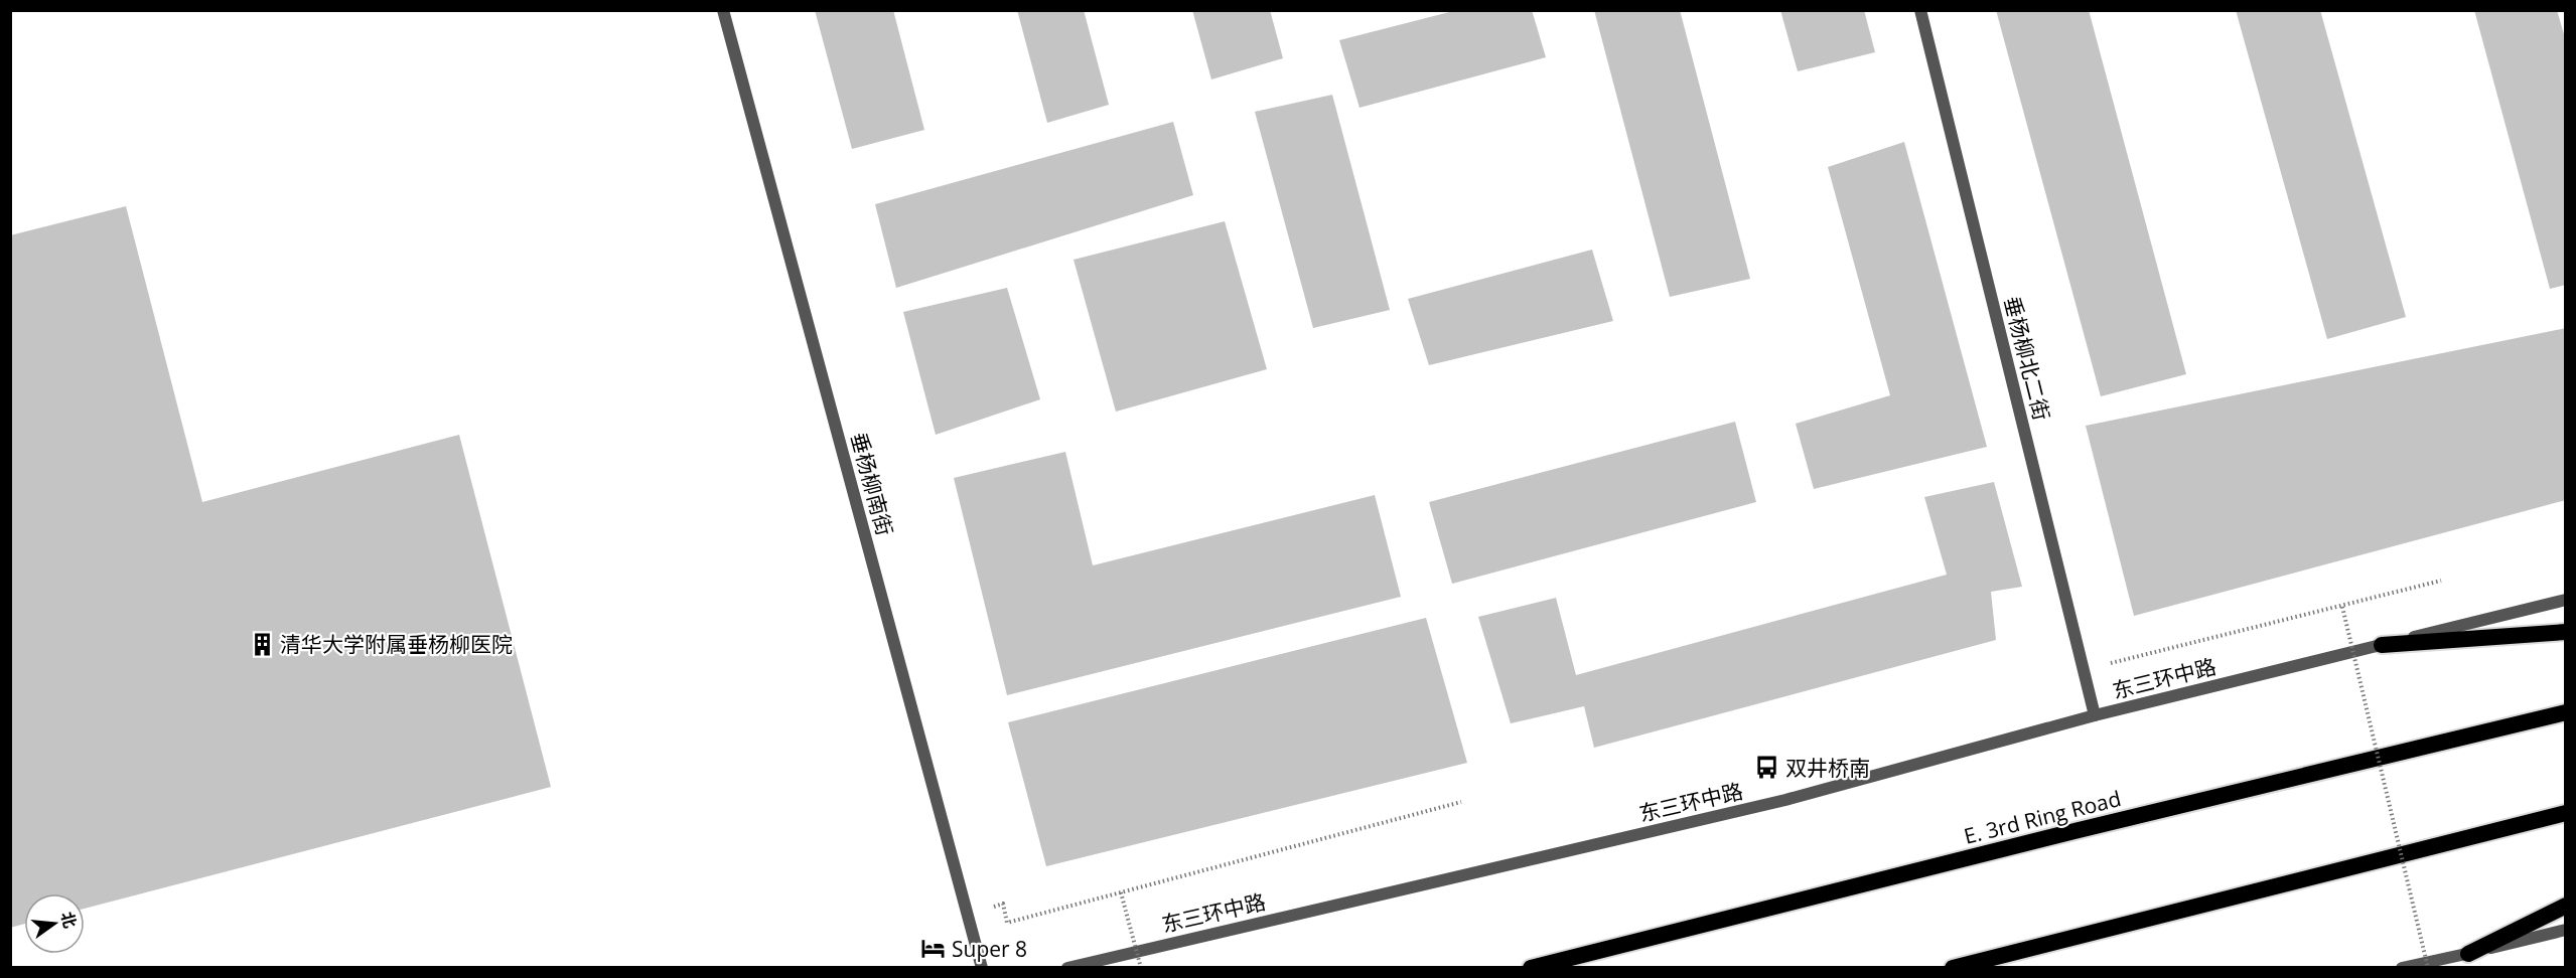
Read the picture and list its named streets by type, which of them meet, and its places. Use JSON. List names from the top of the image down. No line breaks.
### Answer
{"streets":{"highway":["E. 3rd Ring Road"],"street":["垂杨柳北二街","垂杨柳南街","东三环中路"]},"crossings":[["垂杨柳北二街","东三环中路"]],"places":{"building":["清华大学附属垂杨柳医院"],"bus stop":["双井桥南"],"hotel":["Super 8"]},"north":"right"}
